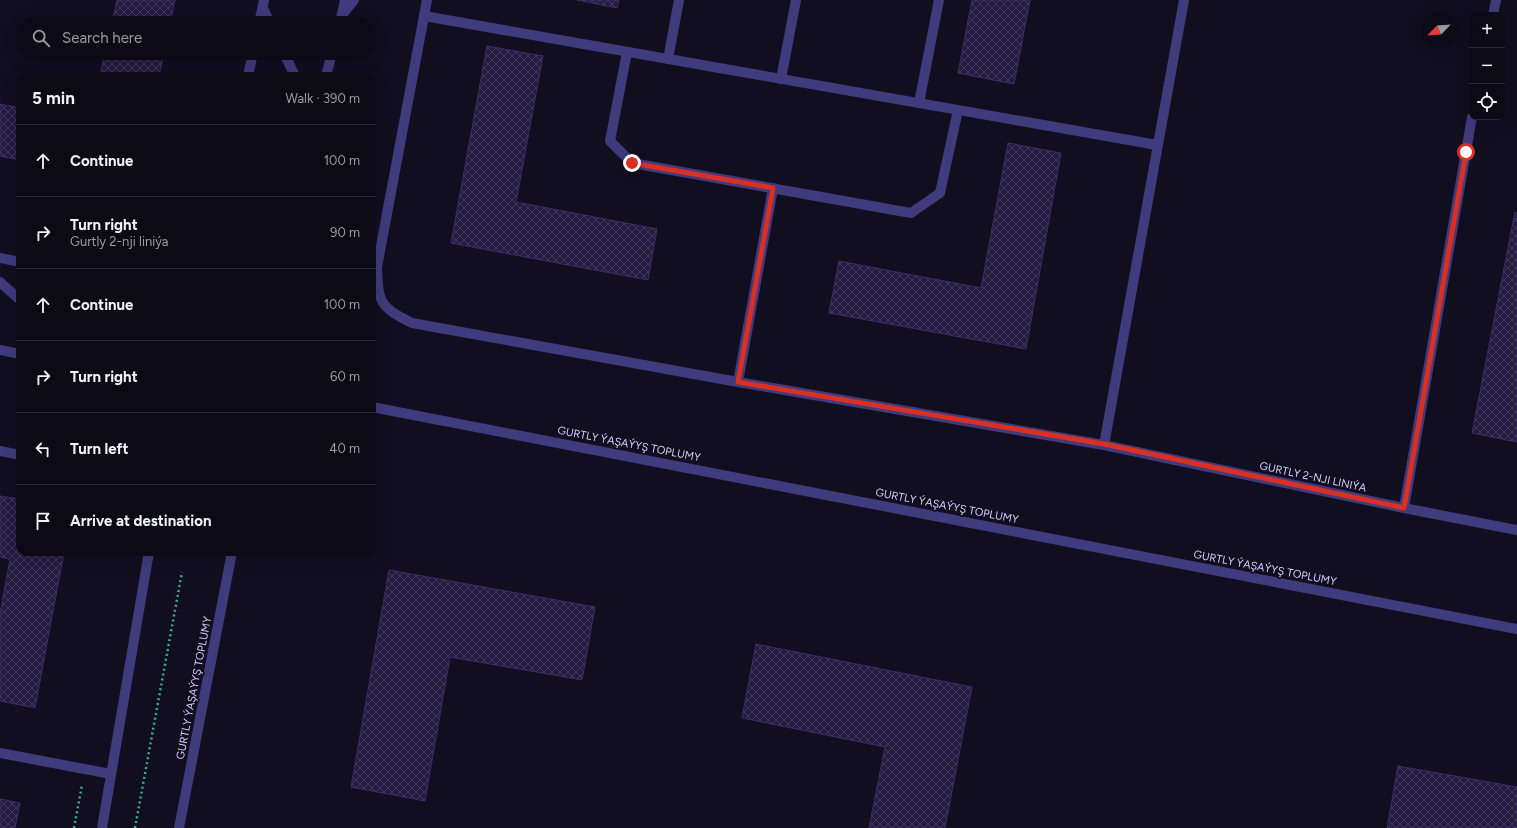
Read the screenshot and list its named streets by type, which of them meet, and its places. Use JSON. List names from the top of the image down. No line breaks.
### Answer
{"streets":{"street":["GURTLY ÝAŞAÝYŞ TOPLUMY","GURTLY 2-NJI LINIÝA"]},"north":"bottom left","page":{"map_buttons":["+","−"],"search":"Search here","heading":["5 min","Walk · 390 m"],"list":[["Continue","100 m"],["Turn right","Gurtly 2-nji liniýa","90 m"],["Continue","100 m"],["Turn right","60 m"],["Turn left","40 m"],"Arrive at destination"]}}
